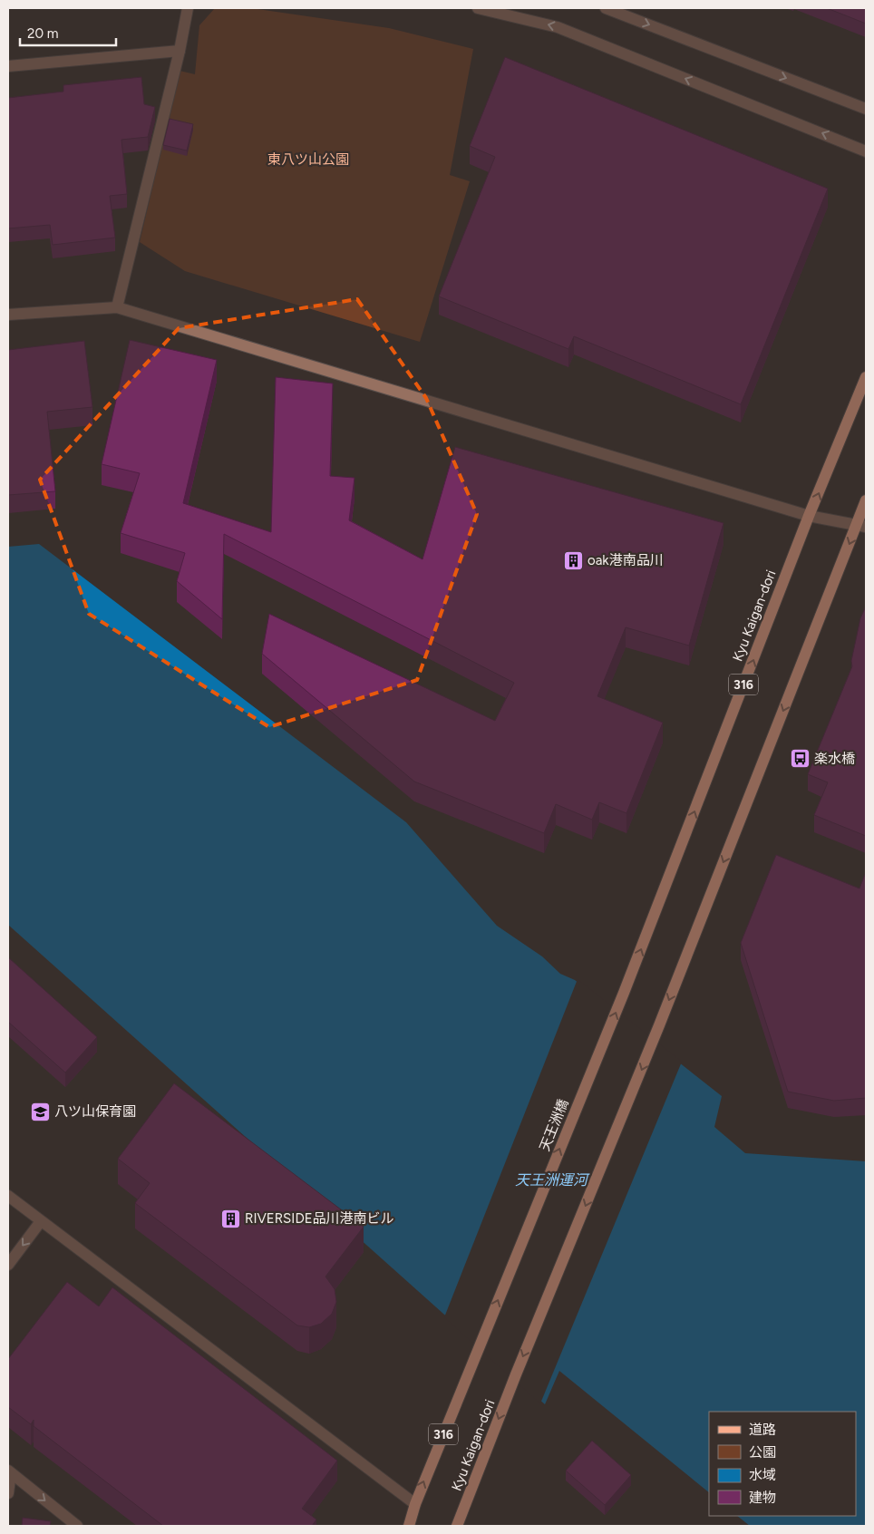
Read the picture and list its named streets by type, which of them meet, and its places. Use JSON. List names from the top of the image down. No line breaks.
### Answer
{"streets":{"main road":["Kyu Kaigan-dori","316","天王洲橋"]},"crossings":[["Kyu Kaigan-dori","天王洲橋"],["316","天王洲橋"]],"one_way":["天王洲橋"],"water":["天王洲運河"],"parks":["東八ツ山公園"],"places":{"building":["oak港南品川","RIVERSIDE品川港南ビル"],"bus stop":["楽水橋"],"school or university":["八ツ山保育園"]},"legend":["道路","公園","水域","建物"],"scale_bar":"20 m"}
